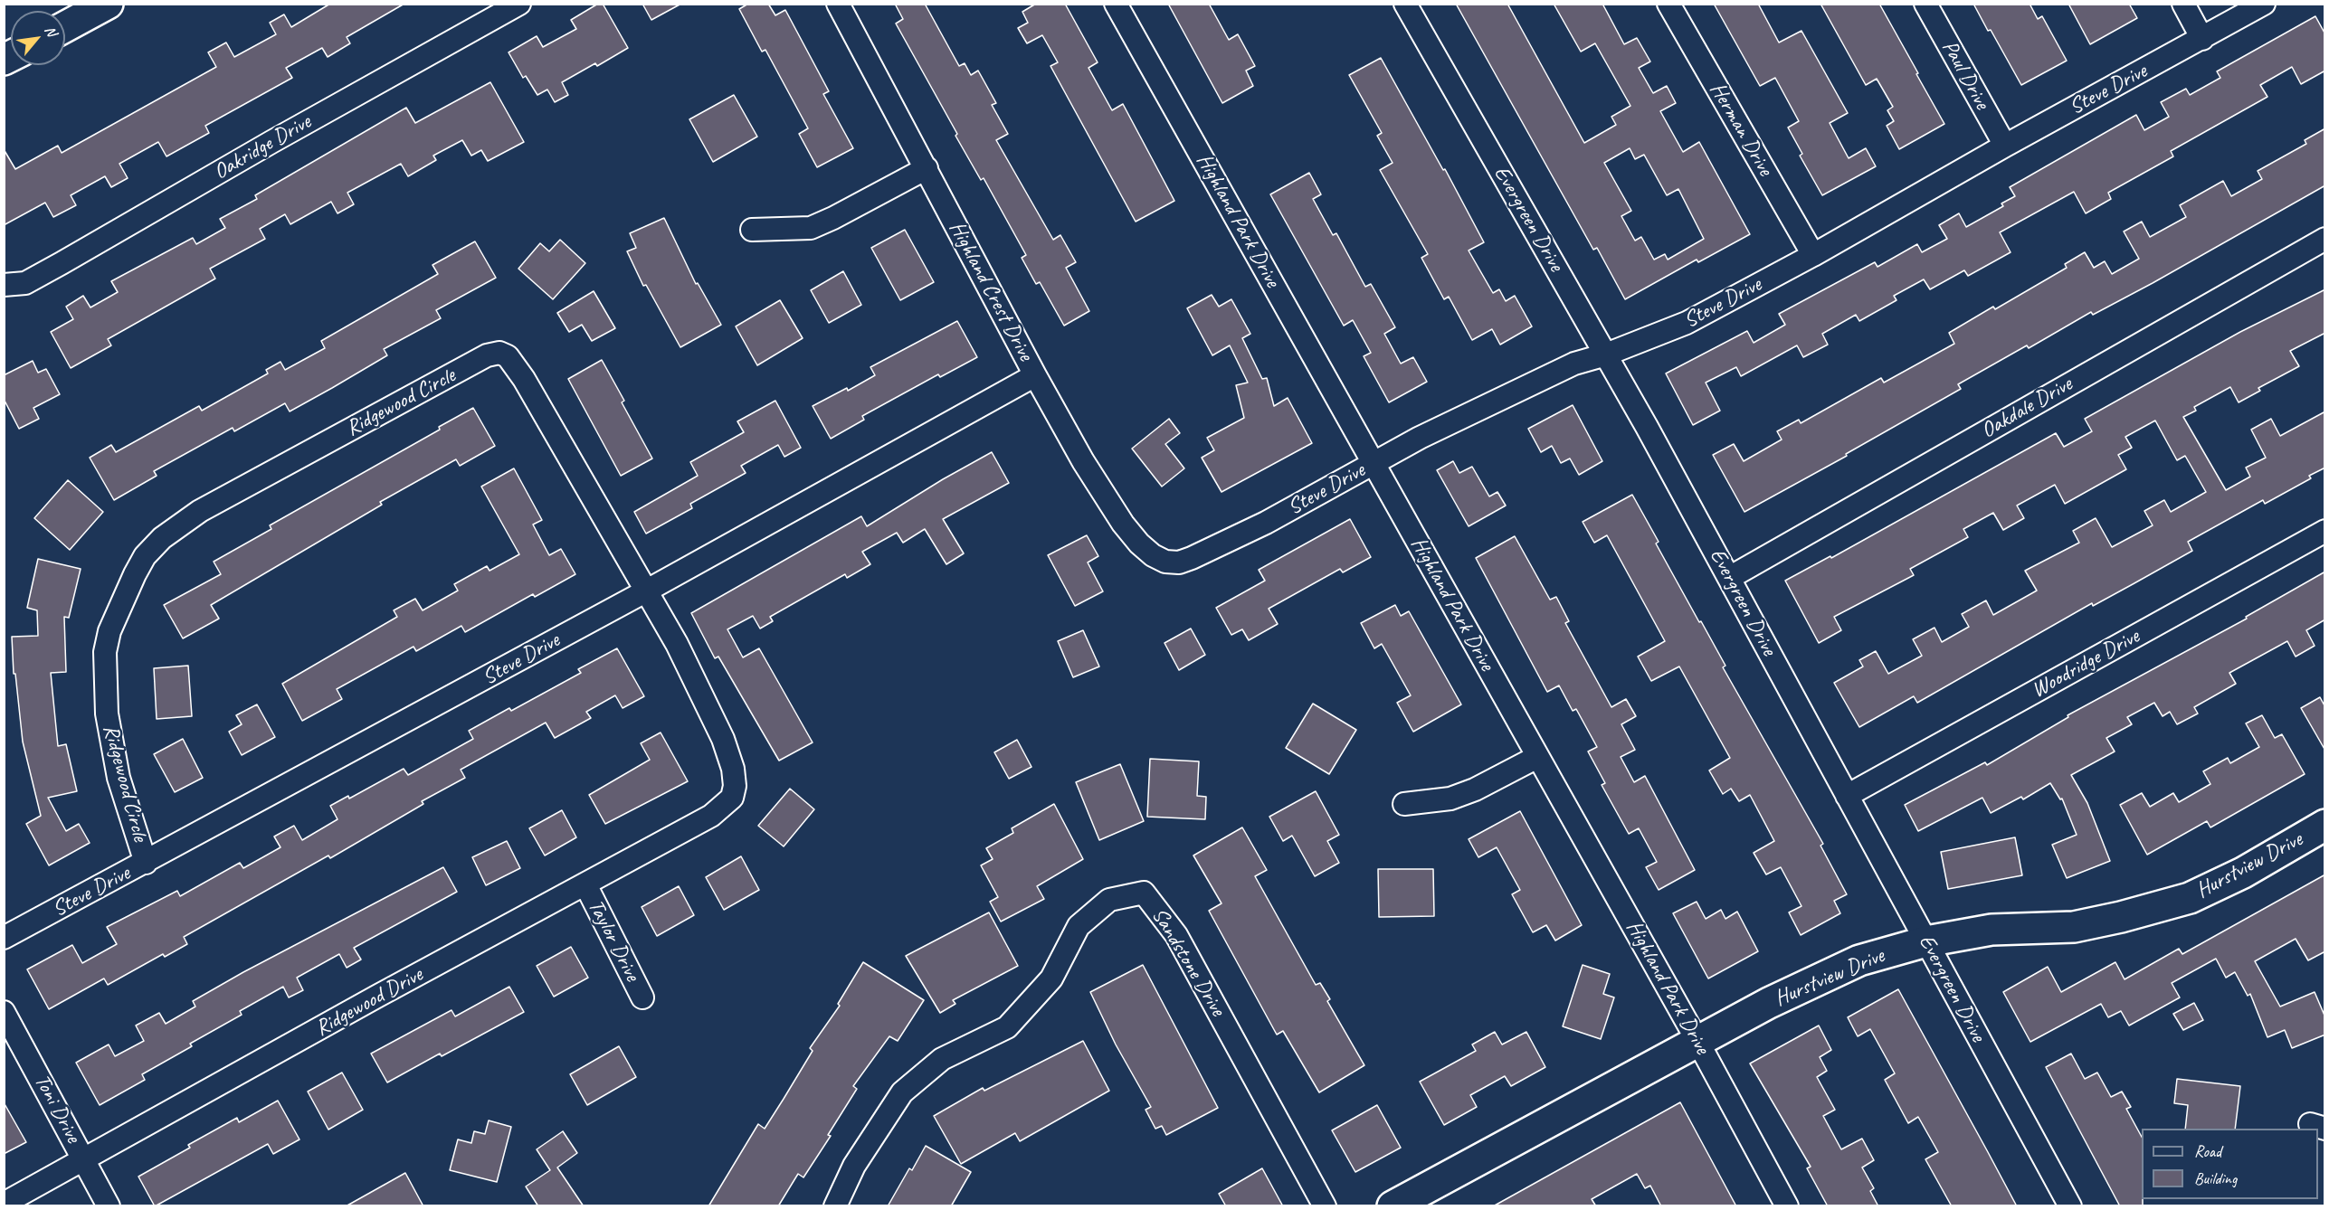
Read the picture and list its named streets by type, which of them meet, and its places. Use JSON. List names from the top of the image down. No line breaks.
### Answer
{"streets":{"street":["Paul Drive","Steve Drive","Herman Drive","Oakridge Drive","Evergreen Drive","Highland Park Drive","Highland Crest Drive","Ridgewood Circle","Oakdale Drive","Woodridge Drive","Hurstview Drive","Taylor Drive","Sandstone Drive","Ridgewood Drive","Toni Drive"]},"crossings":[["Paul Drive","Steve Drive"],["Steve Drive","Herman Drive"],["Steve Drive","Evergreen Drive"],["Steve Drive","Highland Park Drive"],["Steve Drive","Highland Crest Drive"],["Steve Drive","Ridgewood Circle"],["Evergreen Drive","Oakdale Drive"],["Evergreen Drive","Woodridge Drive"],["Evergreen Drive","Hurstview Drive"],["Highland Park Drive","Hurstview Drive"],["Ridgewood Circle","Ridgewood Drive"],["Taylor Drive","Ridgewood Drive"],["Ridgewood Drive","Toni Drive"]],"legend":["Road","Building"],"north":"top right"}
